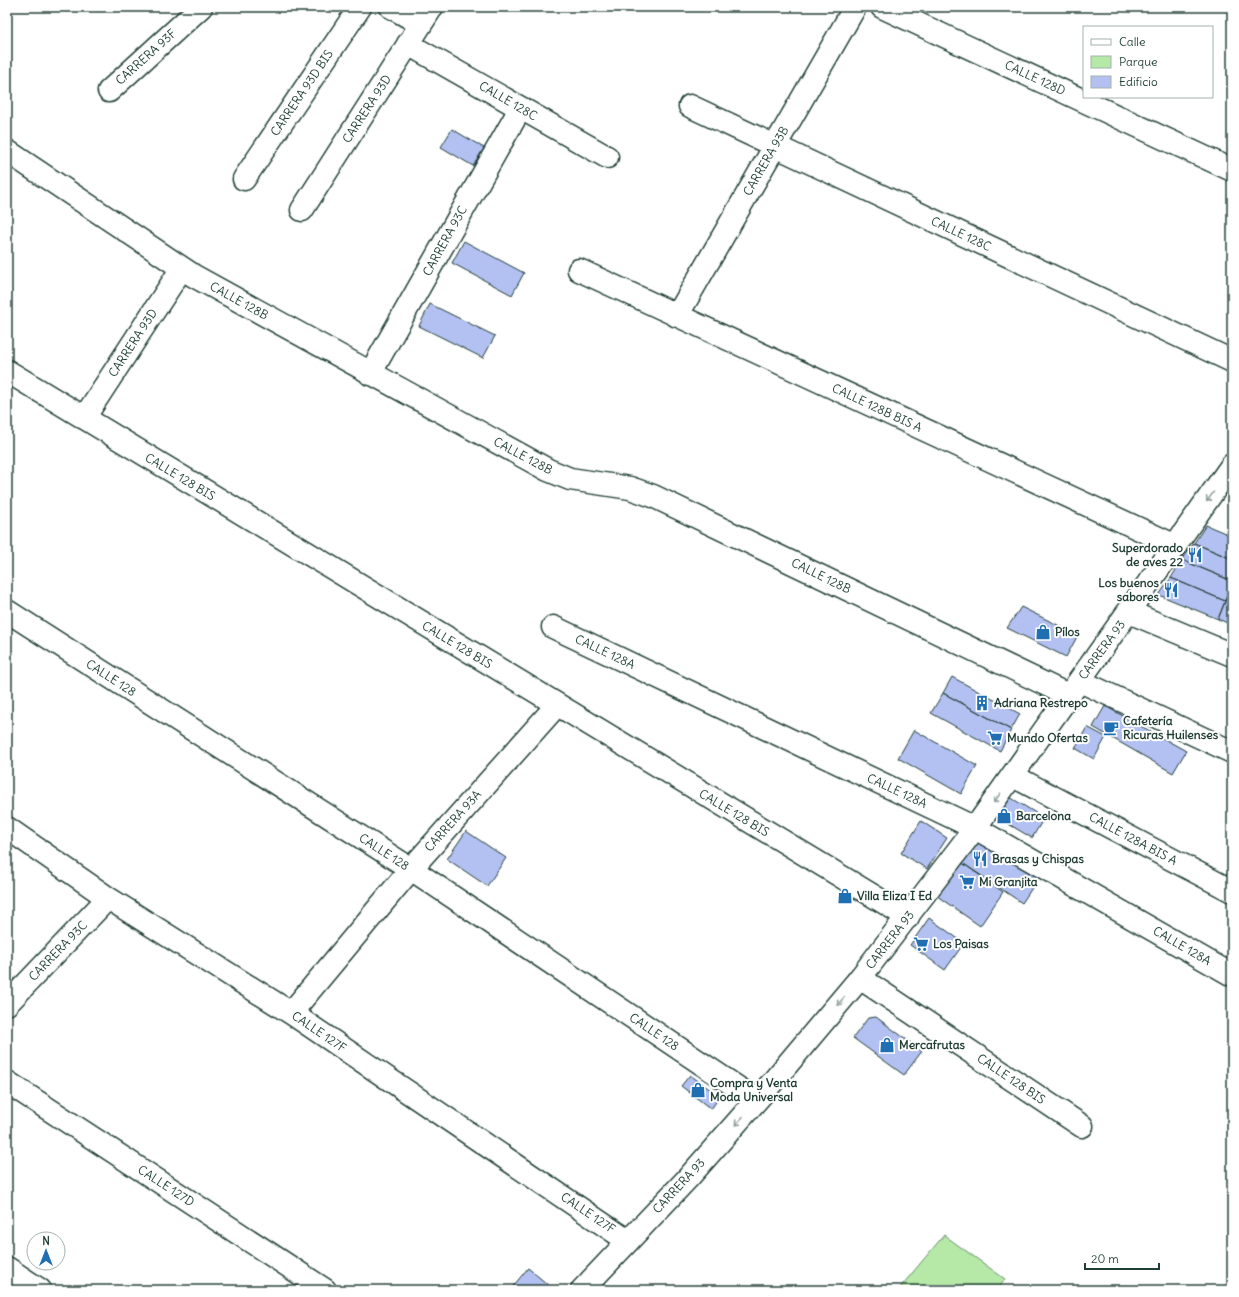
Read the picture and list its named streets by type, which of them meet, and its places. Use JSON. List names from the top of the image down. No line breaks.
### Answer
{"streets":{"street":["CARRERA 93F","CALLE 128D","CARRERA 93D BIS","CALLE 128C","CARRERA 93D","CARRERA 93B","CARRERA 93C","CALLE 128B","CALLE 128B BIS A","CALLE 128 BIS","CARRERA 93","CALLE 128A","CALLE 128","CARRERA 93A","CALLE 128A BIS A","CALLE 127F","CALLE 127D"]},"crossings":[["CALLE 128C","CARRERA 93D"],["CALLE 128C","CARRERA 93B"],["CALLE 128C","CARRERA 93C"],["CARRERA 93D","CALLE 128B"],["CARRERA 93D","CALLE 128 BIS"],["CARRERA 93B","CALLE 128B BIS A"],["CARRERA 93C","CALLE 128B"],["CARRERA 93C","CALLE 127F"],["CALLE 128B","CARRERA 93"],["CALLE 128B BIS A","CARRERA 93"],["CALLE 128 BIS","CARRERA 93"],["CALLE 128 BIS","CARRERA 93A"],["CARRERA 93","CALLE 128A"],["CARRERA 93","CALLE 128"],["CARRERA 93","CALLE 128A BIS A"],["CARRERA 93","CALLE 127F"],["CALLE 128","CARRERA 93A"],["CARRERA 93A","CALLE 127F"]],"one_way":["CARRERA 93"],"places":{"restaurant":["Superdorado de aves 22","Los buenos sabores","Brasas y Chispas"],"shop":["Pílos","Barcelona","Villa Eliza I Ed","Mercafrutas","Compra y Venta Moda Universal"],"building":["Adriana Restrepo"],"cafe":["Cafetería Ricuras Huilenses"],"supermarket":["Mundo Ofertas","Mi Granjita","Los Paisas"]},"legend":["Calle","Parque","Edificio"],"scale_bar":"20 m","north":"top"}
